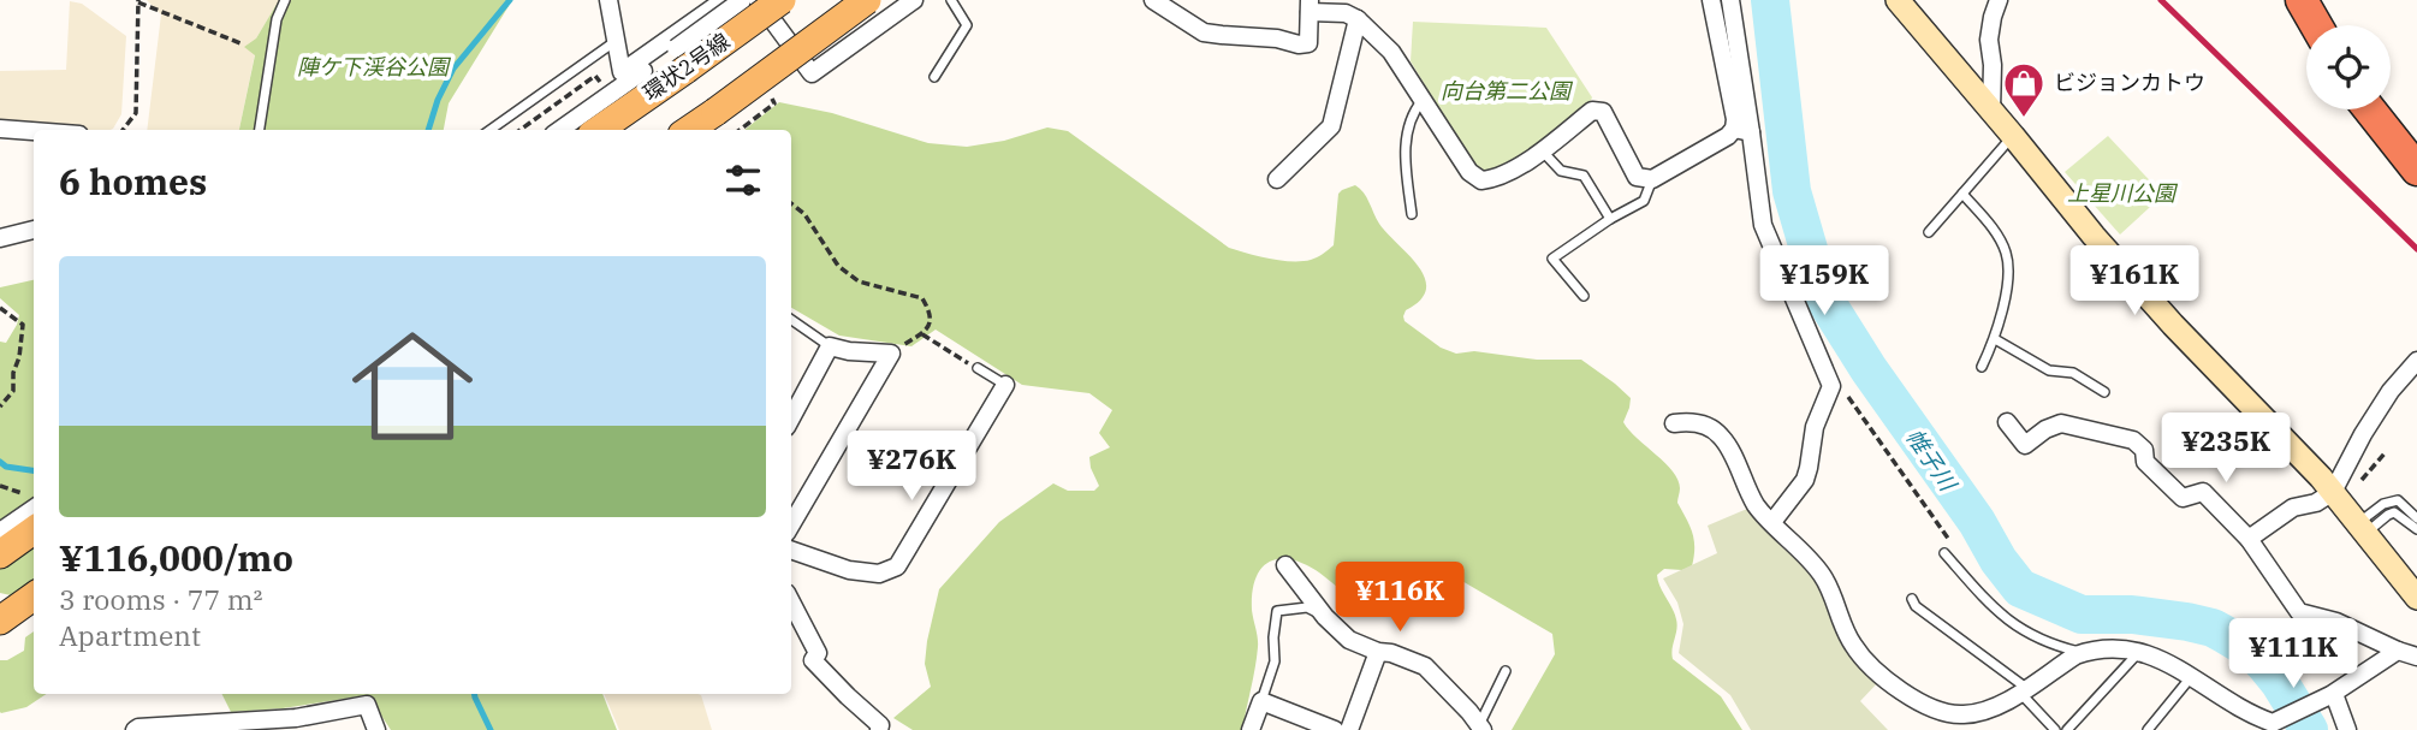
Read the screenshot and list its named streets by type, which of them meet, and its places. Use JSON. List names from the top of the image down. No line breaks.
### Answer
{"streets":{"main road":["環状2号線"]},"water":["帷子川"],"parks":["陣ケ下渓谷公園","向台第二公園","上星川公園"],"places":{"shop":["ビジョンカトウ"]},"page":{"heading":"6 homes","list":[{"name":"¥116,000/mo","note":"3 rooms · 77 m² · Apartment"}],"price":["¥159K","¥161K","¥235K","¥276K","¥116K","¥111K"]}}
